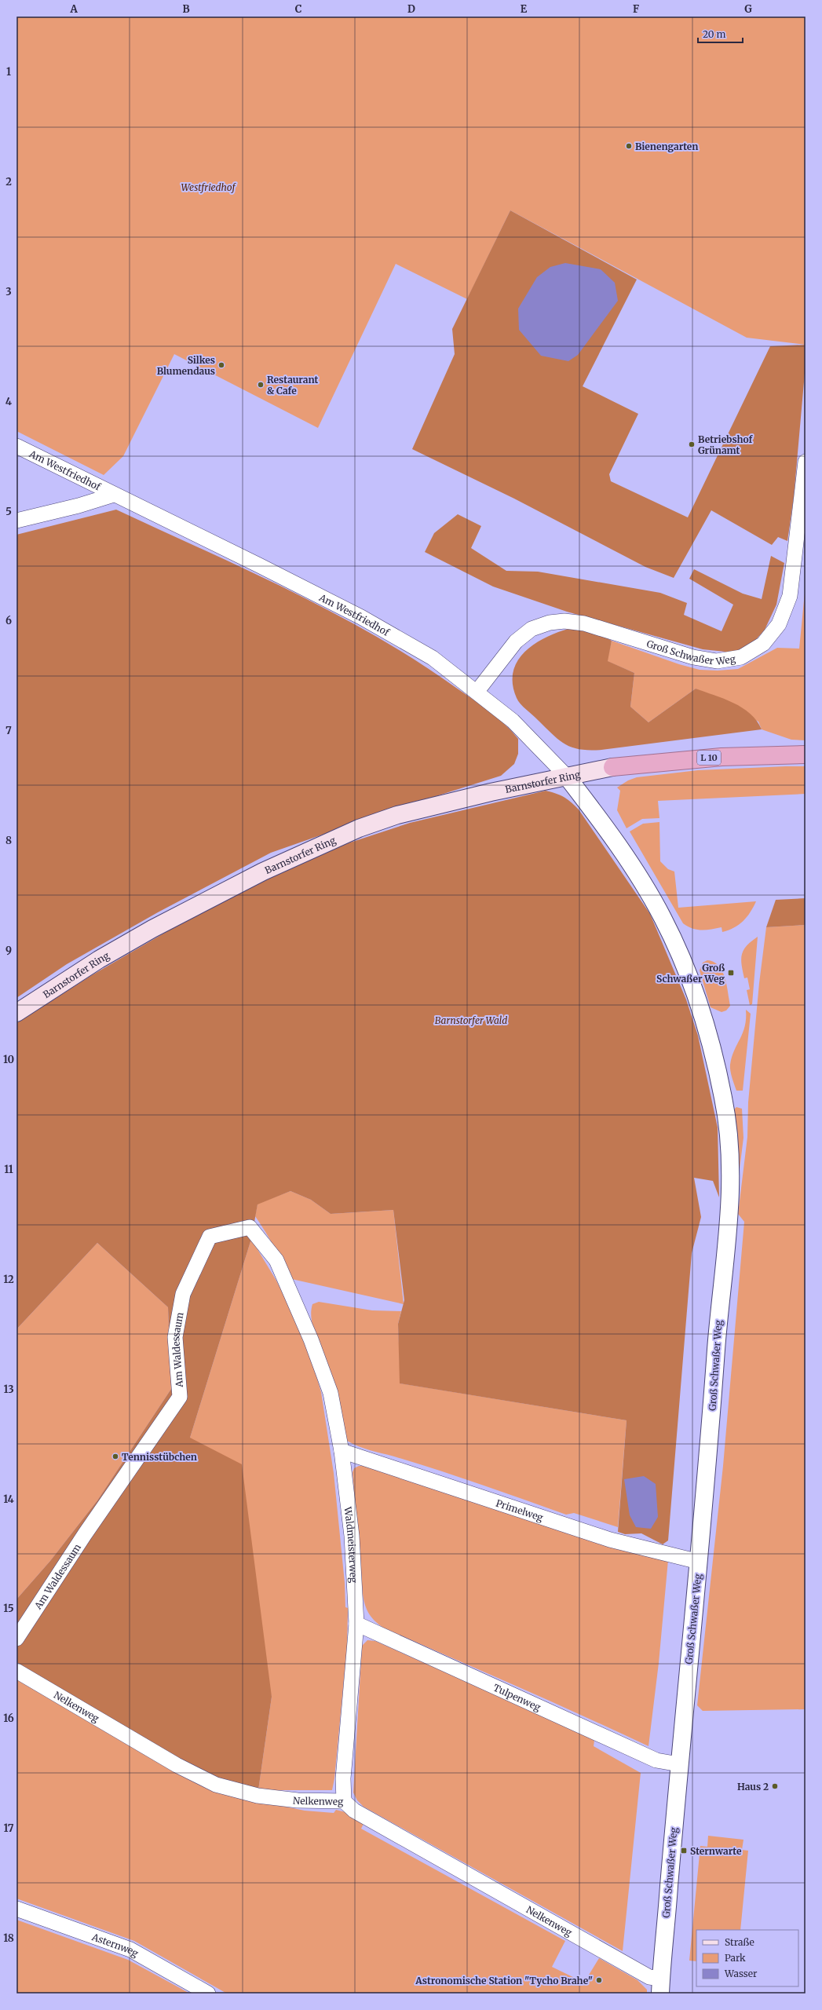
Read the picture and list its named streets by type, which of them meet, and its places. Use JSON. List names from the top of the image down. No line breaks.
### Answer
{"streets":{"highway":["L 10"],"main road":["Barnstorfer Ring"],"street":["Am Westfriedhof","Groß Schwaßer Weg","Am Waldessaum","Primelweg","Waldmeisterweg","Tulpenweg","Nelkenweg","Asternweg"]},"crossings":[["Am Westfriedhof","Groß Schwaßer Weg"],["Am Westfriedhof","Barnstorfer Ring"],["Groß Schwaßer Weg","Barnstorfer Ring"],["Groß Schwaßer Weg","Primelweg"],["Groß Schwaßer Weg","Tulpenweg"],["Groß Schwaßer Weg","Nelkenweg"],["L 10","Barnstorfer Ring"],["Am Waldessaum","Waldmeisterweg"],["Primelweg","Waldmeisterweg"],["Waldmeisterweg","Tulpenweg"],["Waldmeisterweg","Nelkenweg"]],"parks":["Westfriedhof","Barnstorfer Wald"],"places":{"other":["Bienengarten","Silkes Blumendaus","Restaurant & Cafe","Betriebshof Grünamt","Tennisstübchen","Haus 2","Astronomische Station \"Tycho Brahe\""],"transit":["Groß Schwaßer Weg","Sternwarte"]},"legend":["Straße","Park","Wasser"],"scale_bar":"20 m","grid":{"columns":["A","B","C","D","E","F","G"],"rows":["1","2","3","4","5","6","7","8","9","10","11","12","13","14","15","16","17","18"]}}
